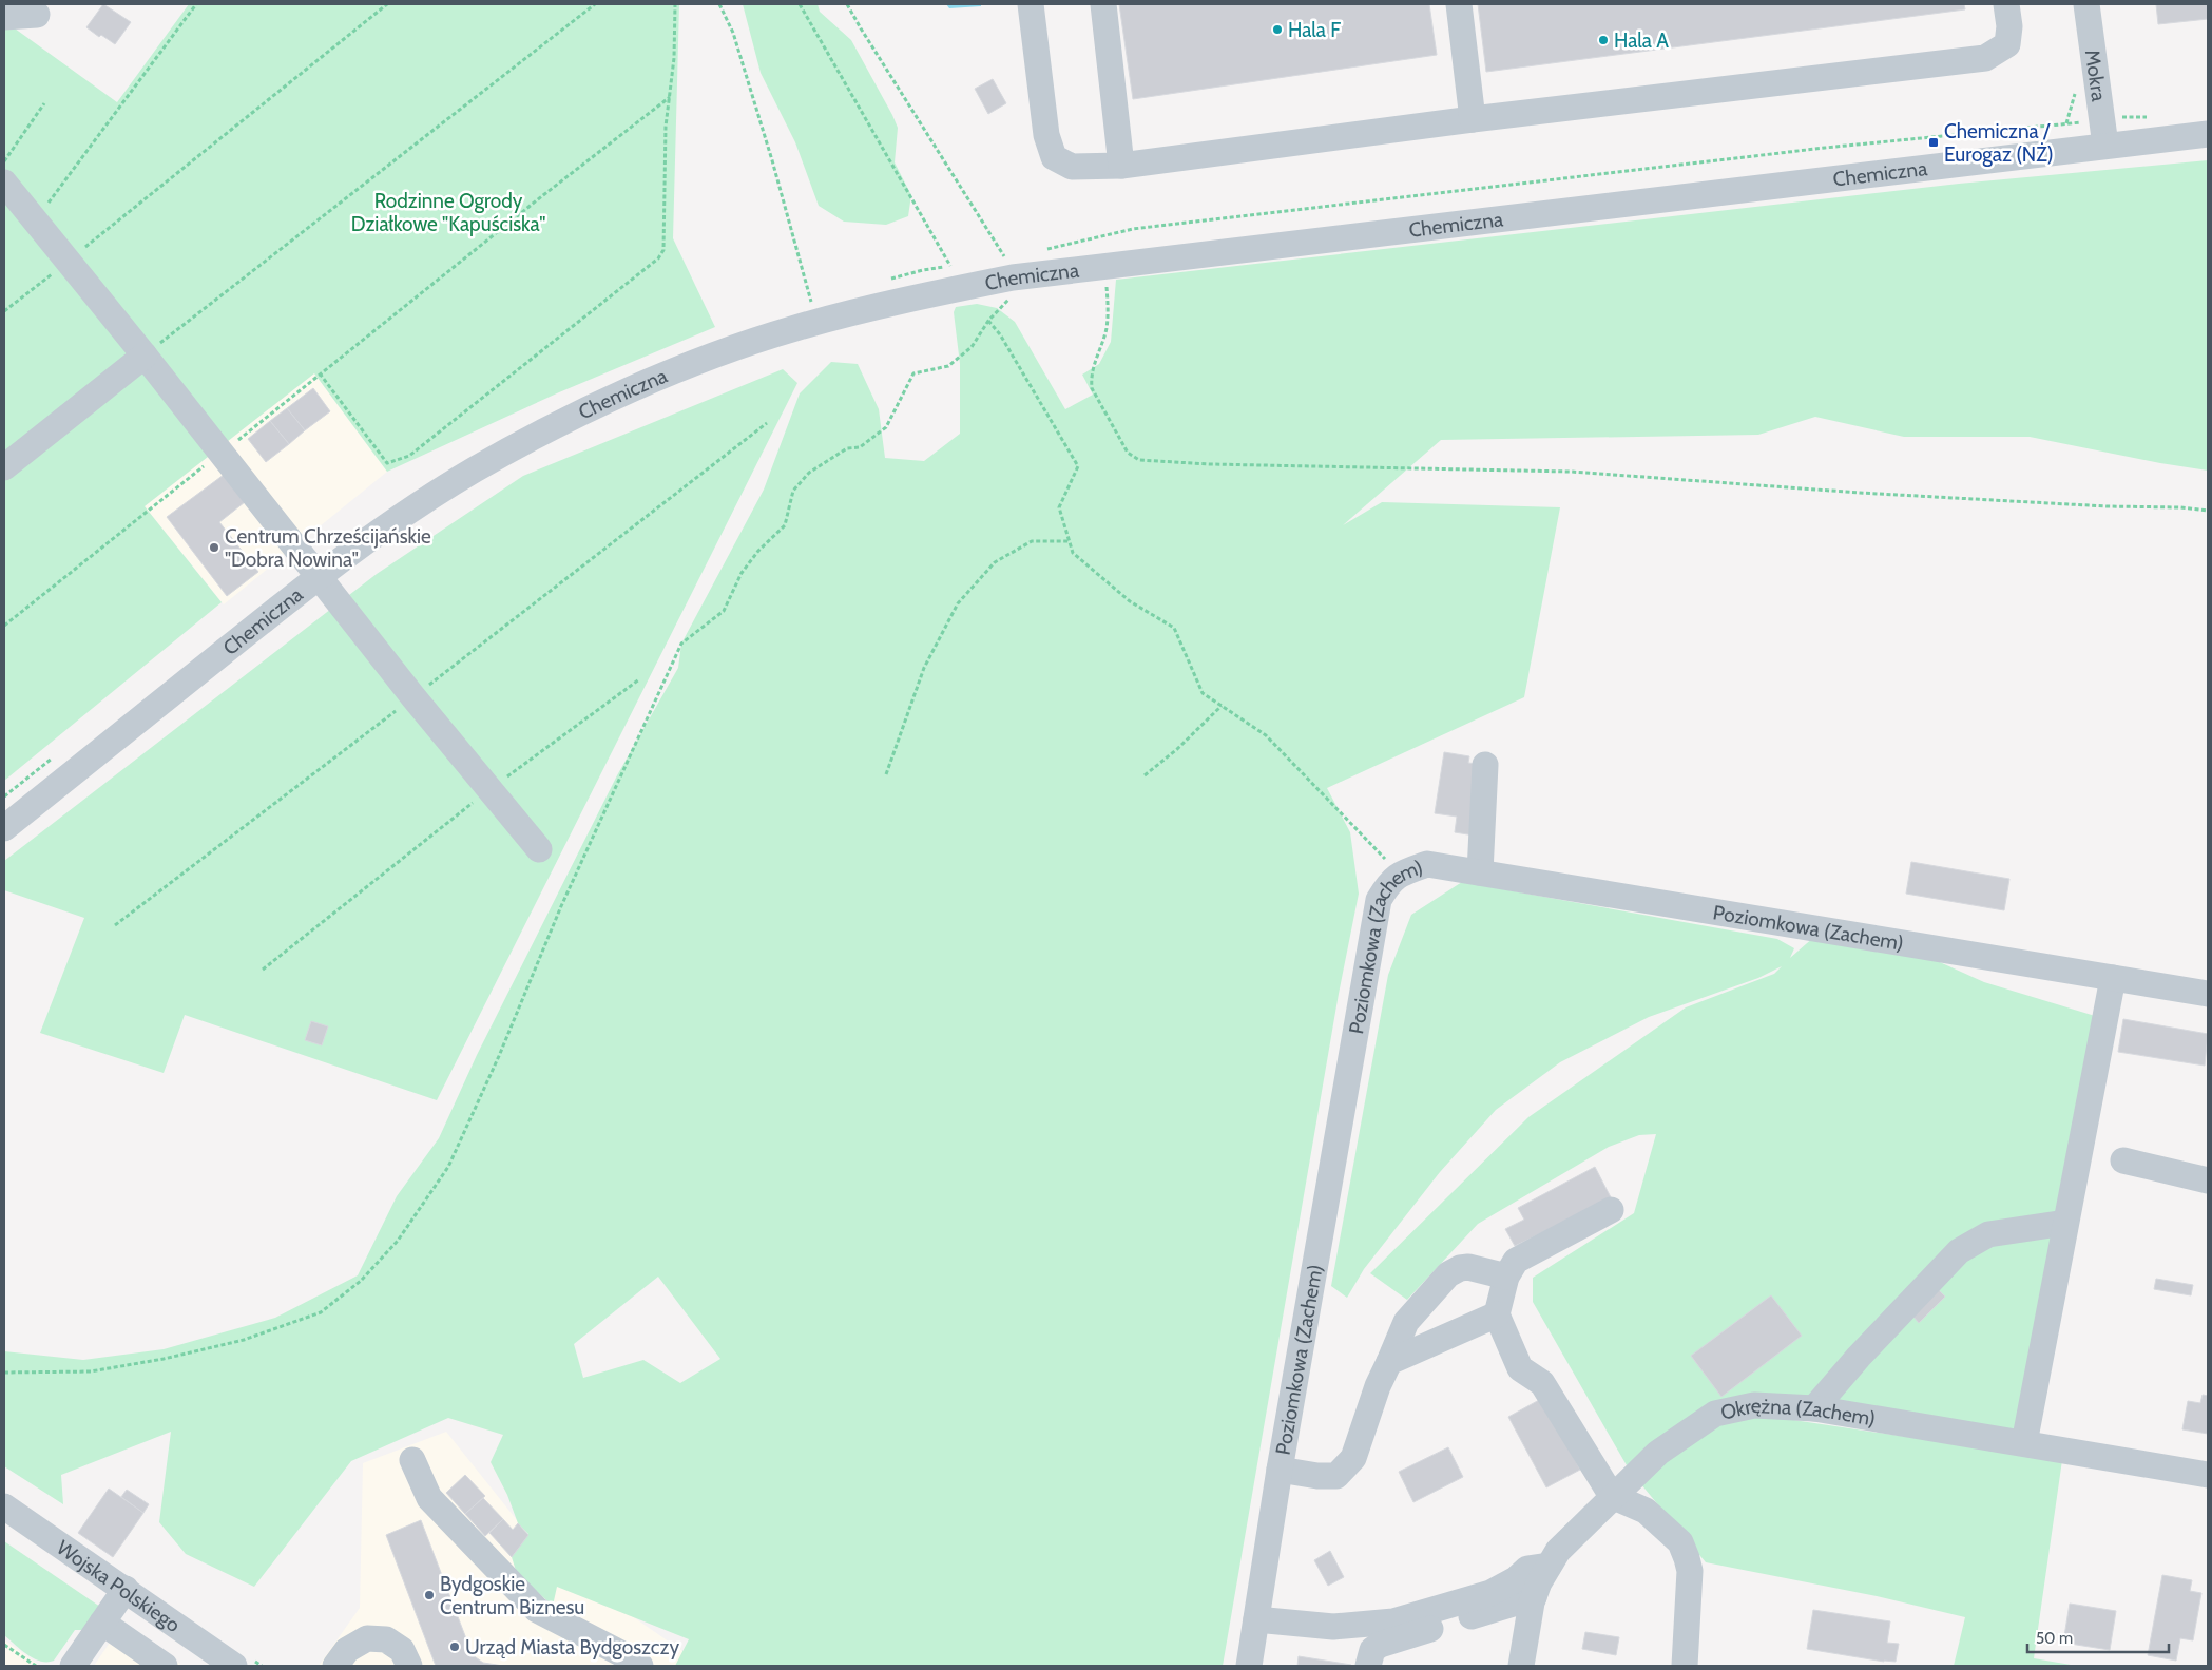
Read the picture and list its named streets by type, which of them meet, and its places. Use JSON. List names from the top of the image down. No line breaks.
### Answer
{"streets":{"street":["Mokra","Chemiczna","Poziomkowa (Zachem)","Okrężna (Zachem)","Wojska Polskiego"]},"crossings":[["Mokra","Chemiczna"]],"parks":["Rodzinne Ogrody Działkowe \"Kapuściska\""],"places":{"other":["Hala F","Hala A","Centrum Chrześcijańskie \"Dobra Nowina\"","Bydgoskie Centrum Biznesu","Urząd Miasta Bydgoszczy"],"transit":["Chemiczna / Eurogaz (NŻ)"]},"scale_bar":"50 m"}
